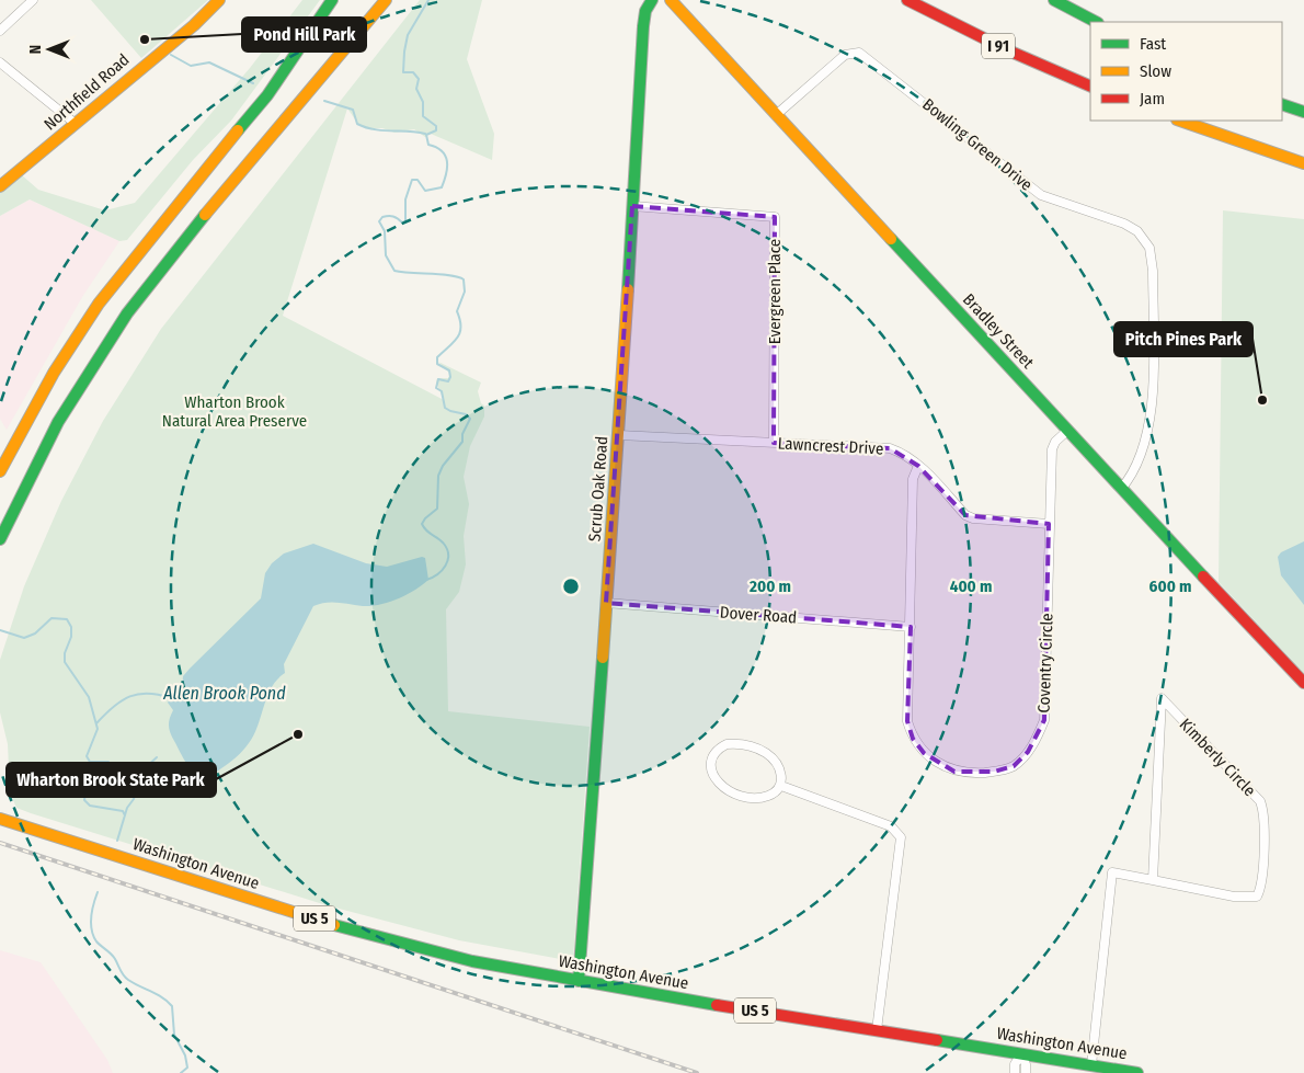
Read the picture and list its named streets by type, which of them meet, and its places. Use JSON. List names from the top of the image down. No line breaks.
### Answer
{"streets":{"main road":["I 91","Northfield Road","Bradley Street","Scrub Oak Road","Washington Avenue","US 5"],"street":["Bowling Green Drive","Evergreen Place","Lawncrest Drive","Dover Road","Coventry Circle","Kimberly Circle"]},"crossings":[["Bowling Green Drive","Bradley Street"],["Evergreen Place","Lawncrest Drive"],["Evergreen Place","Scrub Oak Road"],["Bradley Street","Coventry Circle"],["Lawncrest Drive","Scrub Oak Road"],["Lawncrest Drive","Coventry Circle"],["Scrub Oak Road","Dover Road"],["Scrub Oak Road","Washington Avenue"],["Dover Road","Coventry Circle"],["Kimberly Circle","Washington Avenue"]],"water":["Allen Brook Pond"],"parks":["Wharton Brook Natural Area Preserve"],"places":["Pond Hill Park","Pitch Pines Park","Wharton Brook State Park"],"legend":["Fast","Slow","Jam"],"north":"left","rings":["200 m","400 m","600 m"]}
